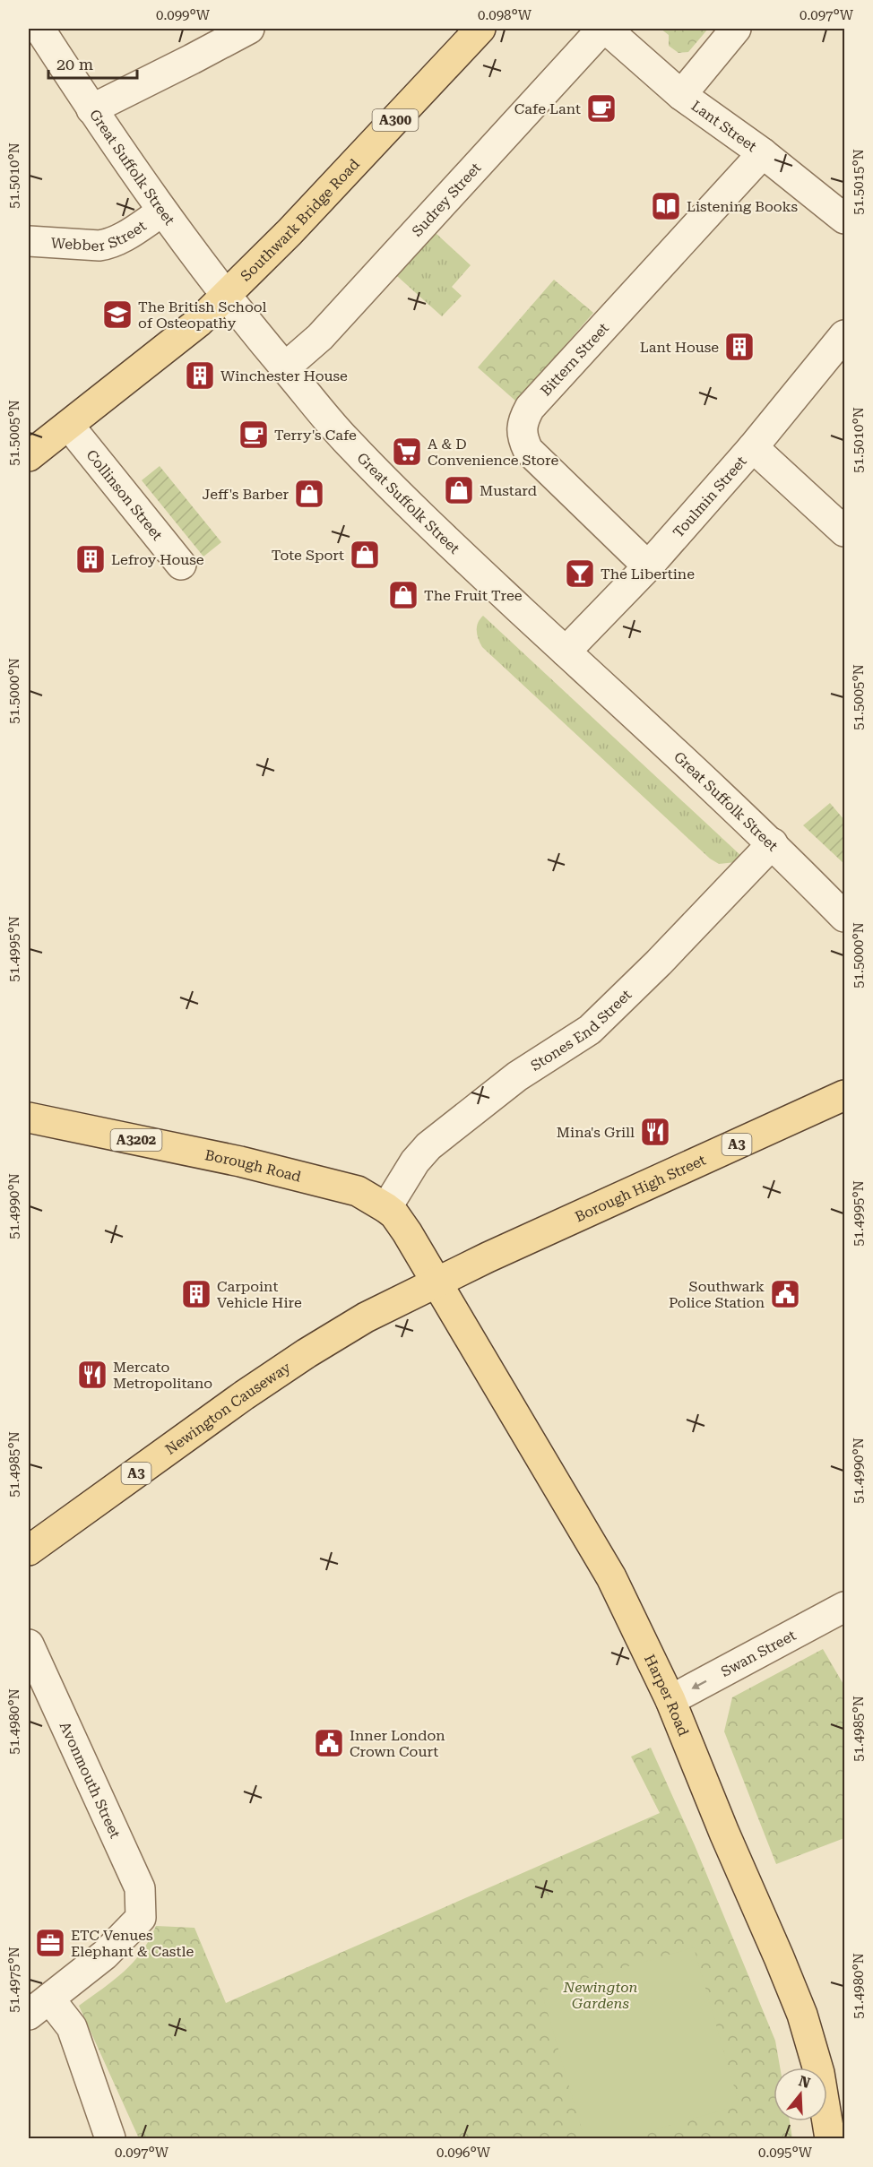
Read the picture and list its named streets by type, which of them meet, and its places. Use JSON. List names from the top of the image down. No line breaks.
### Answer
{"streets":{"main road":["A300","Southwark Bridge Road","A3202","A3","Borough Road","Borough High Street","Newington Causeway","Harper Road"],"street":["Lant Street","Great Suffolk Street","Sudrey Street","Webber Street","Bittern Street","Collinson Street","Toulmin Street","Stones End Street","Swan Street","Avonmouth Street"]},"crossings":[["Lant Street","Bittern Street"],["Great Suffolk Street","Sudrey Street"],["Great Suffolk Street","Southwark Bridge Road"],["Great Suffolk Street","Webber Street"],["Great Suffolk Street","Toulmin Street"],["Great Suffolk Street","Stones End Street"],["Southwark Bridge Road","Collinson Street"],["Bittern Street","Toulmin Street"],["Stones End Street","Borough Road"],["Borough Road","Borough High Street"],["Borough Road","Newington Causeway"],["Borough Road","Harper Road"],["Borough High Street","Newington Causeway"],["Borough High Street","Harper Road"],["Newington Causeway","Harper Road"],["Swan Street","Harper Road"]],"one_way":["Swan Street"],"parks":["Newington Gardens"],"places":{"cafe":["Cafe Lant","Terry's Cafe"],"library":["Listening Books"],"school or university":["The British School of Osteopathy"],"building":["Lant House","Winchester House","Lefroy House","Carpoint Vehicle Hire"],"supermarket":["A & D Convenience Store"],"shop":["Mustard","Jeff's Barber","Tote Sport","The Fruit Tree"],"bar":["The Libertine"],"restaurant":["Mina's Grill","Mercato Metropolitano"],"public building":["Southwark Police Station","Inner London Crown Court"],"office":["ETC Venues Elephant & Castle"]},"scale_bar":"20 m","north":"top","coordinates":["0.099°W","0.098°W","0.097°W","51.5010°N","51.5015°N","51.5005°N","51.5000°N","51.4995°N","51.4990°N","51.4985°N","51.4980°N","51.4975°N","0.096°W","0.095°W"]}
